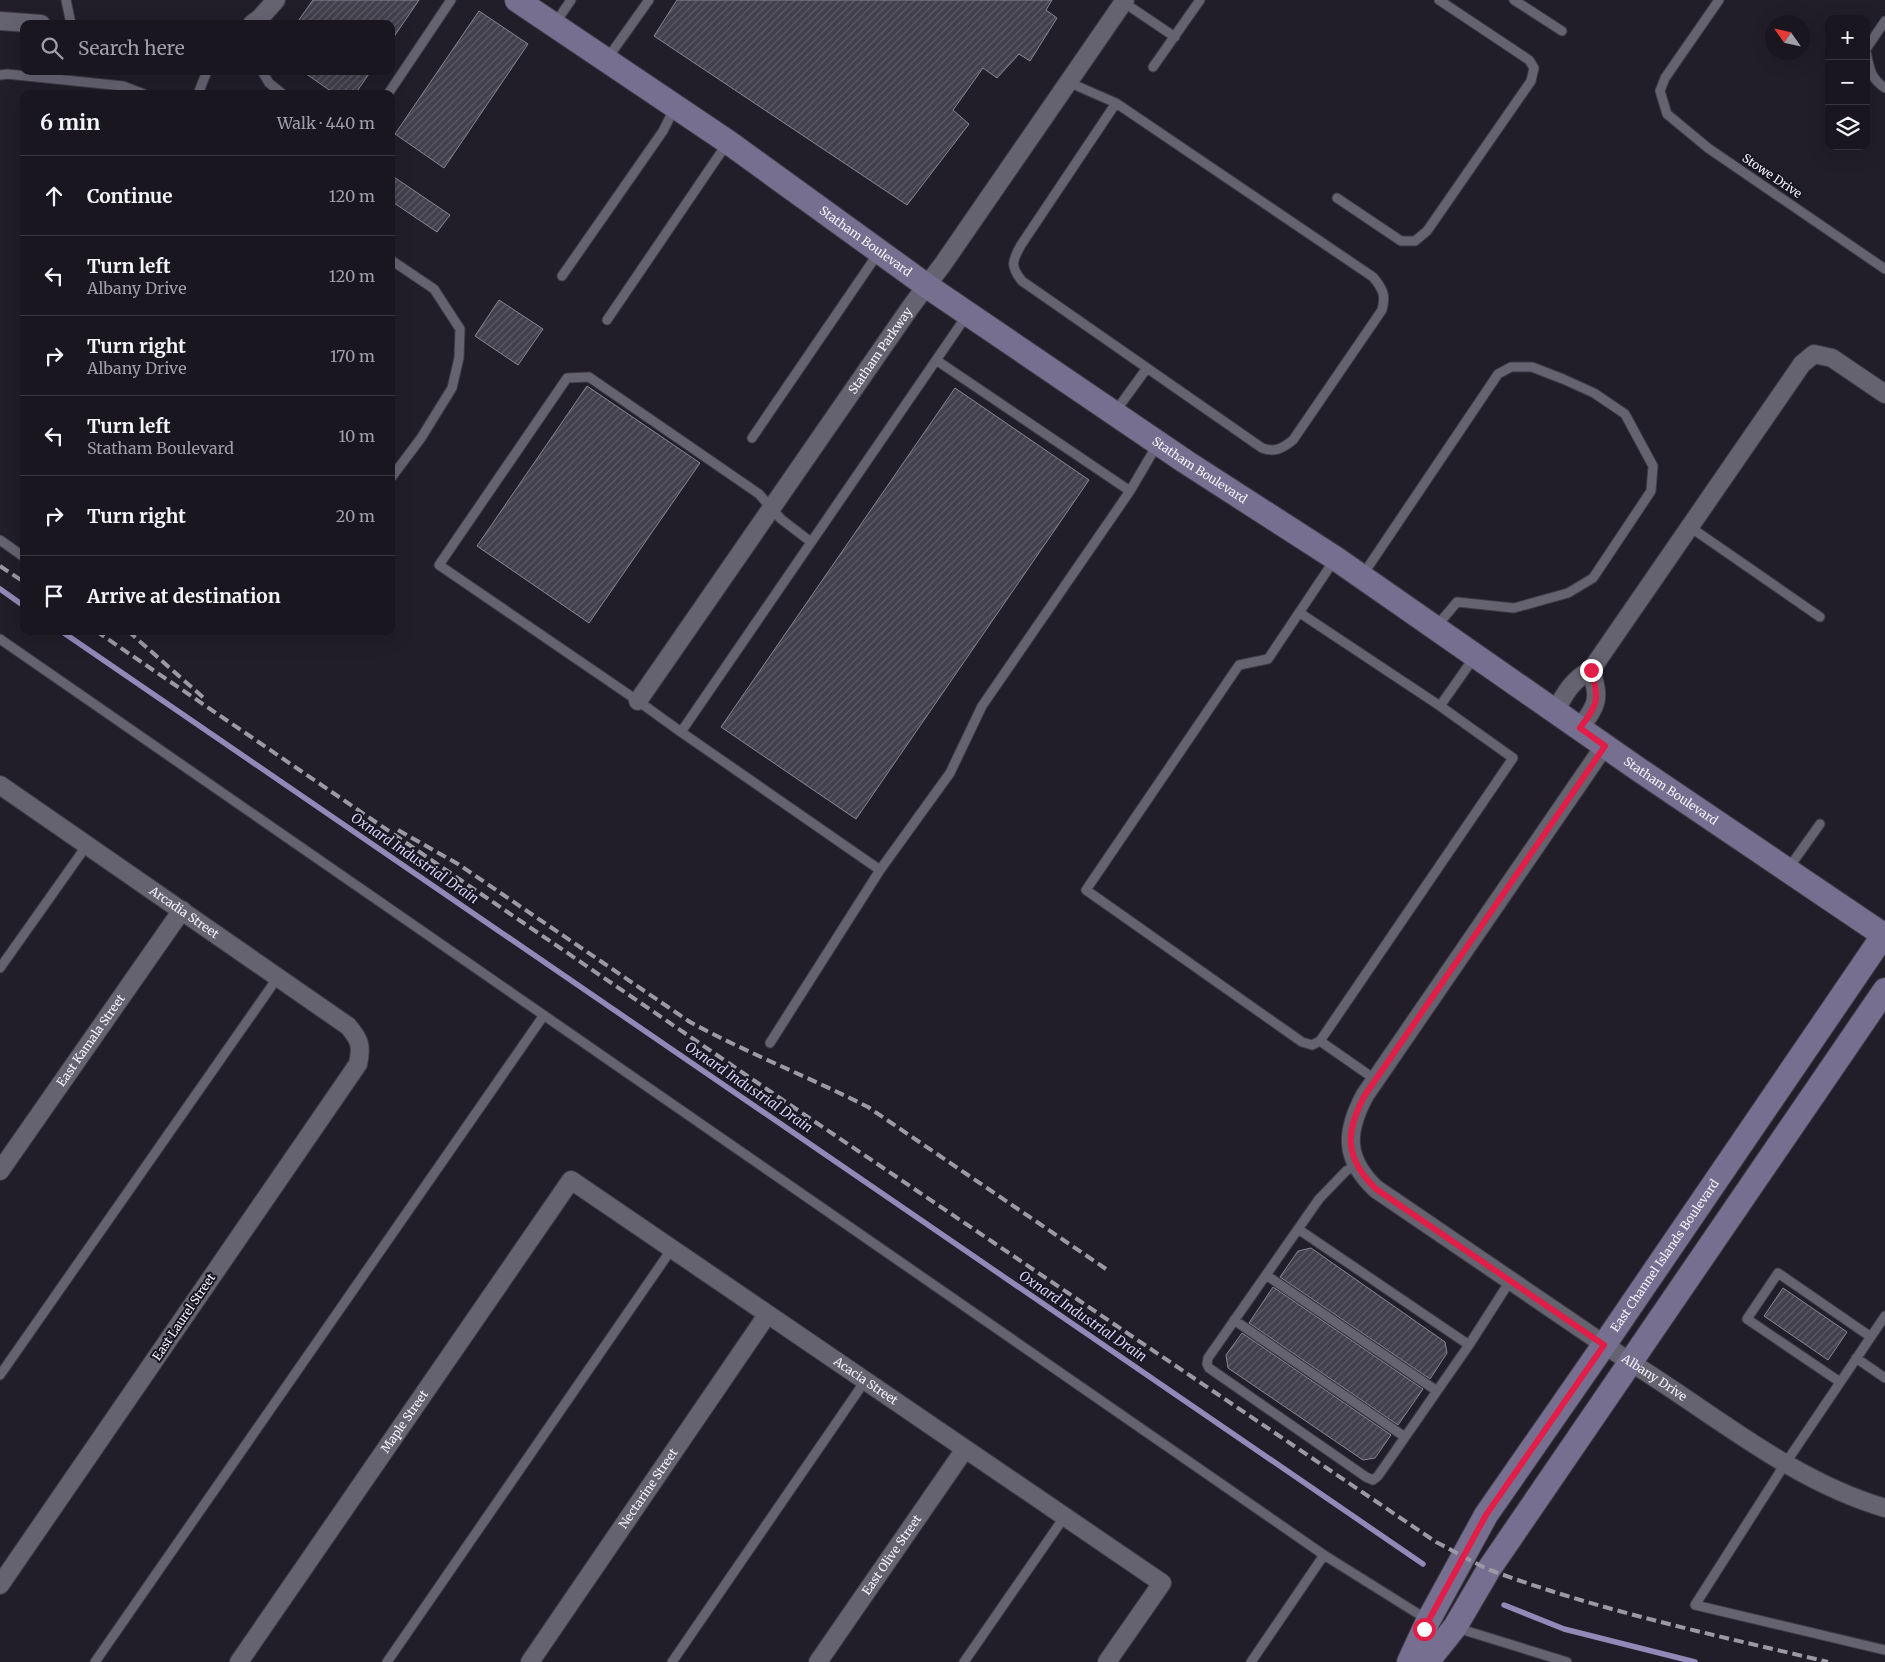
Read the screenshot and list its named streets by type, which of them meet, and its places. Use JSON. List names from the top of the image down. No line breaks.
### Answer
{"streets":{"street":["Statham Boulevard","Statham Parkway","Arcadia Street","East Kamala Street","East Channel Islands Boulevard","East Laurel Street","Albany Drive","Acacia Street","Maple Street","Nectarine Street","East Olive Street"],"lane":["Stowe Drive"]},"crossings":[["Statham Boulevard","Statham Parkway"],["Statham Boulevard","East Channel Islands Boulevard"],["Statham Boulevard","Albany Drive"],["Arcadia Street","East Kamala Street"],["Arcadia Street","East Laurel Street"],["East Channel Islands Boulevard","Albany Drive"],["Acacia Street","Maple Street"],["Acacia Street","Nectarine Street"],["Acacia Street","East Olive Street"]],"water":["Oxnard Industrial Drain"],"north":"top left","page":{"map_buttons":["+","−"],"search":"Search here","heading":["6 min","Walk · 440 m"],"list":[["Continue","120 m"],["Turn left","Albany Drive","120 m"],["Turn right","Albany Drive","170 m"],["Turn left","Statham Boulevard","10 m"],["Turn right","20 m"],"Arrive at destination"]}}
